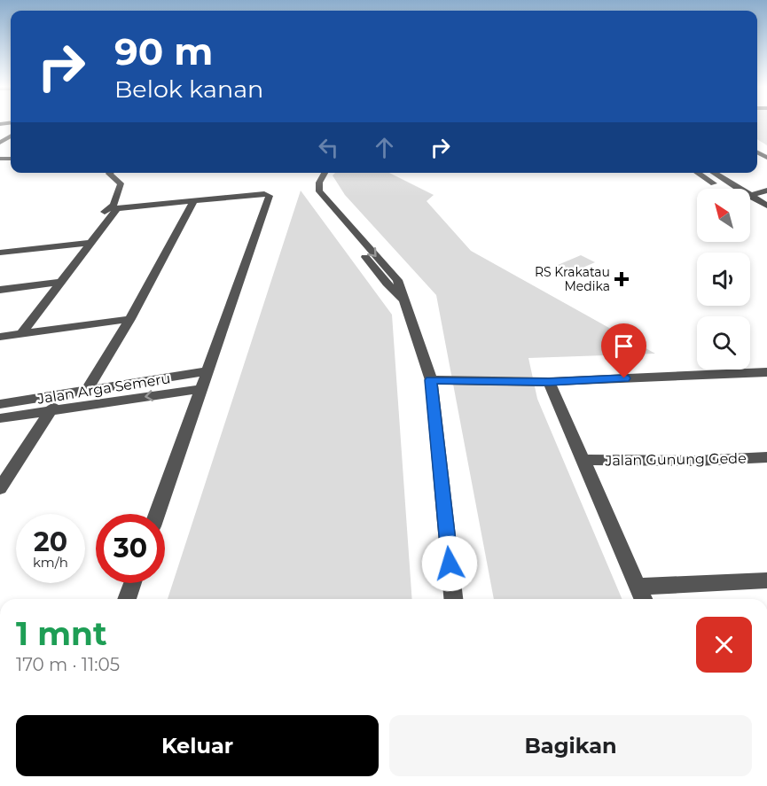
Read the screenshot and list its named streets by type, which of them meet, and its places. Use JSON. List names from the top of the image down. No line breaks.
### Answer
{"streets":{"street":["Jalan Arga Semeru","Jalan Gunung Gede"]},"places":{"health":["RS Krakatau Medika"]},"north":"top left","page":{"turn":["90 m","Belok kanan"],"speed":"20 km/h","limit":"30","heading":["1 mnt","170 m · 11:05"],"buttons":["Keluar","Bagikan"]}}
